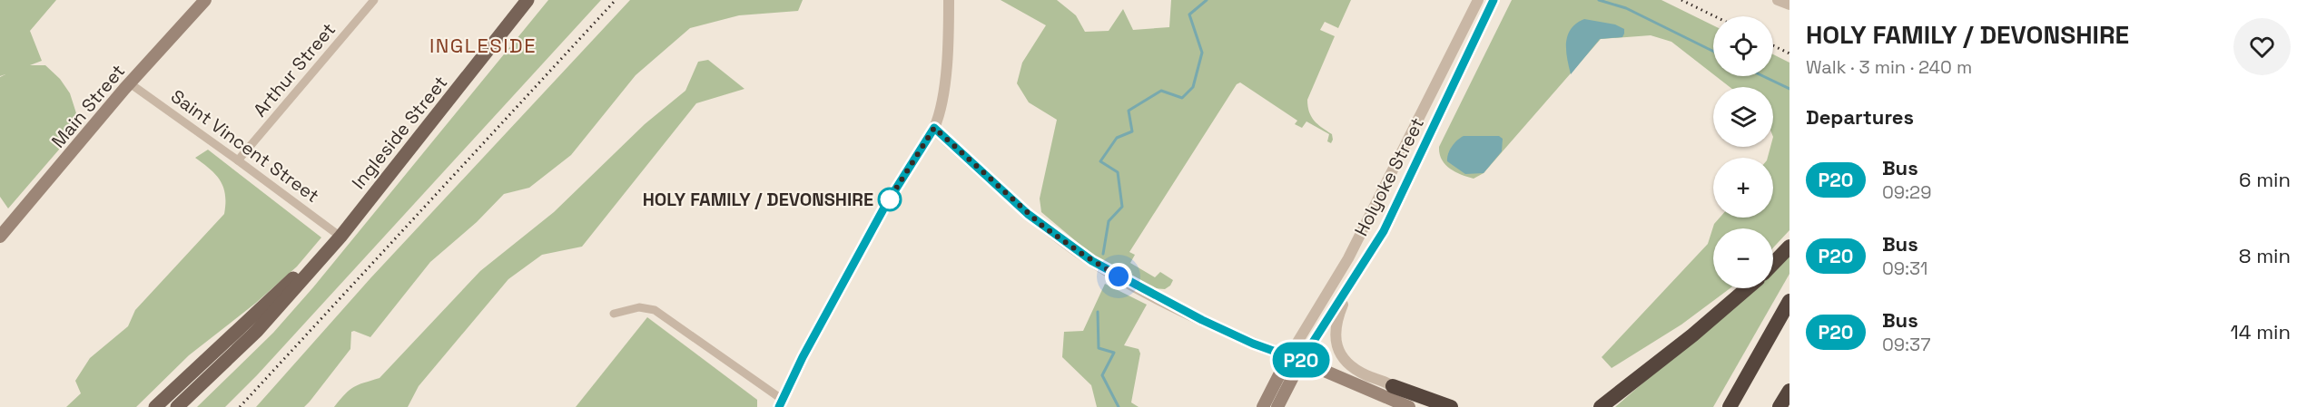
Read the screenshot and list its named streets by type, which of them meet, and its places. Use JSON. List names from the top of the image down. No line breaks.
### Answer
{"streets":{"main road":["Main Street","Ingleside Street"],"street":["Arthur Street","Saint Vincent Street","Holyoke Street"]},"crossings":[["Arthur Street","Saint Vincent Street"],["Main Street","Saint Vincent Street"],["Ingleside Street","Saint Vincent Street"]],"districts":["INGLESIDE"],"places":["HOLY FAMILY / DEVONSHIRE"],"lines":["bus line P20"],"page":{"on_map":"P20","heading":[["HOLY FAMILY / DEVONSHIRE","Walk · 3 min · 240 m"],"Departures"],"map_buttons":["+","−"],"list":[{"mark":"P20","name":"Bus","note":"09:29","value":"6 min"},{"mark":"P20","name":"Bus","note":"09:31","value":"8 min"},{"mark":"P20","name":"Bus","note":"09:37","value":"14 min"}]}}
